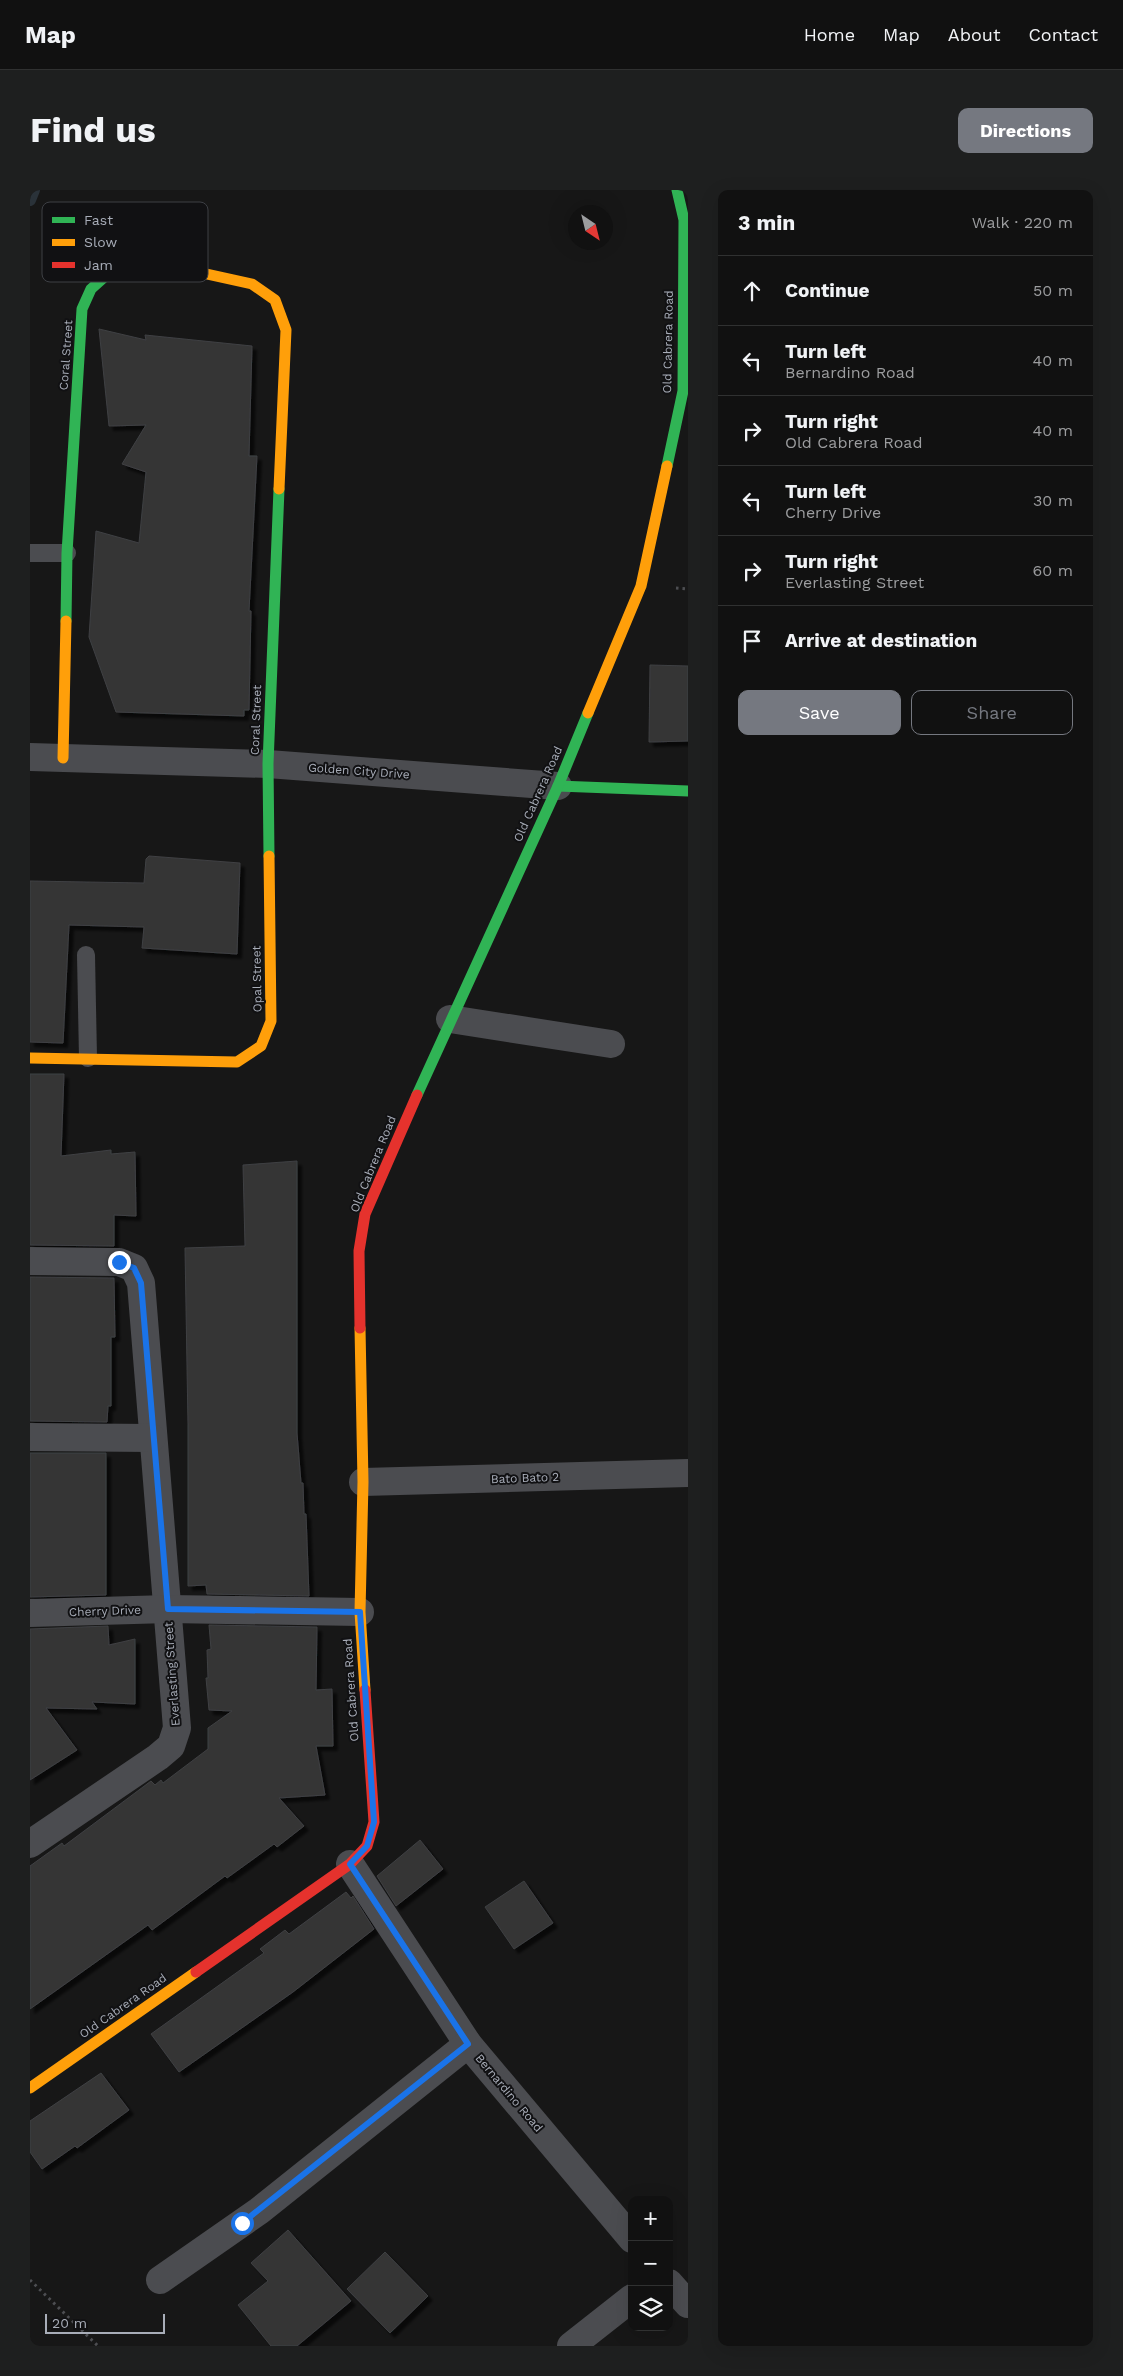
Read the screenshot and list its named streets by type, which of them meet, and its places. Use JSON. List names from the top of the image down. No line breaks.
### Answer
{"streets":{"street":["Old Cabrera Road","Coral Street","Golden City Drive","Opal Street","Bato Bato 2","Cherry Drive","Everlasting Street","Bernardino Road"]},"crossings":[["Old Cabrera Road","Golden City Drive"],["Old Cabrera Road","Bato Bato 2"],["Old Cabrera Road","Cherry Drive"],["Old Cabrera Road","Bernardino Road"],["Coral Street","Golden City Drive"],["Coral Street","Opal Street"],["Golden City Drive","Opal Street"],["Cherry Drive","Everlasting Street"]],"legend":["Fast","Slow","Jam"],"scale_bar":"20 m","north":"bottom right","page":{"header":"Map","nav":["Home","Map","About","Contact"],"buttons":["Directions",["Save","Share"]],"title":"Find us","heading":["3 min","Walk · 220 m"],"list":[["Continue","50 m"],["Turn left","Bernardino Road","40 m"],["Turn right","Old Cabrera Road","40 m"],["Turn left","Cherry Drive","30 m"],["Turn right","Everlasting Street","60 m"],"Arrive at destination"],"map_buttons":["+","−"],"scale":"20 m"}}
